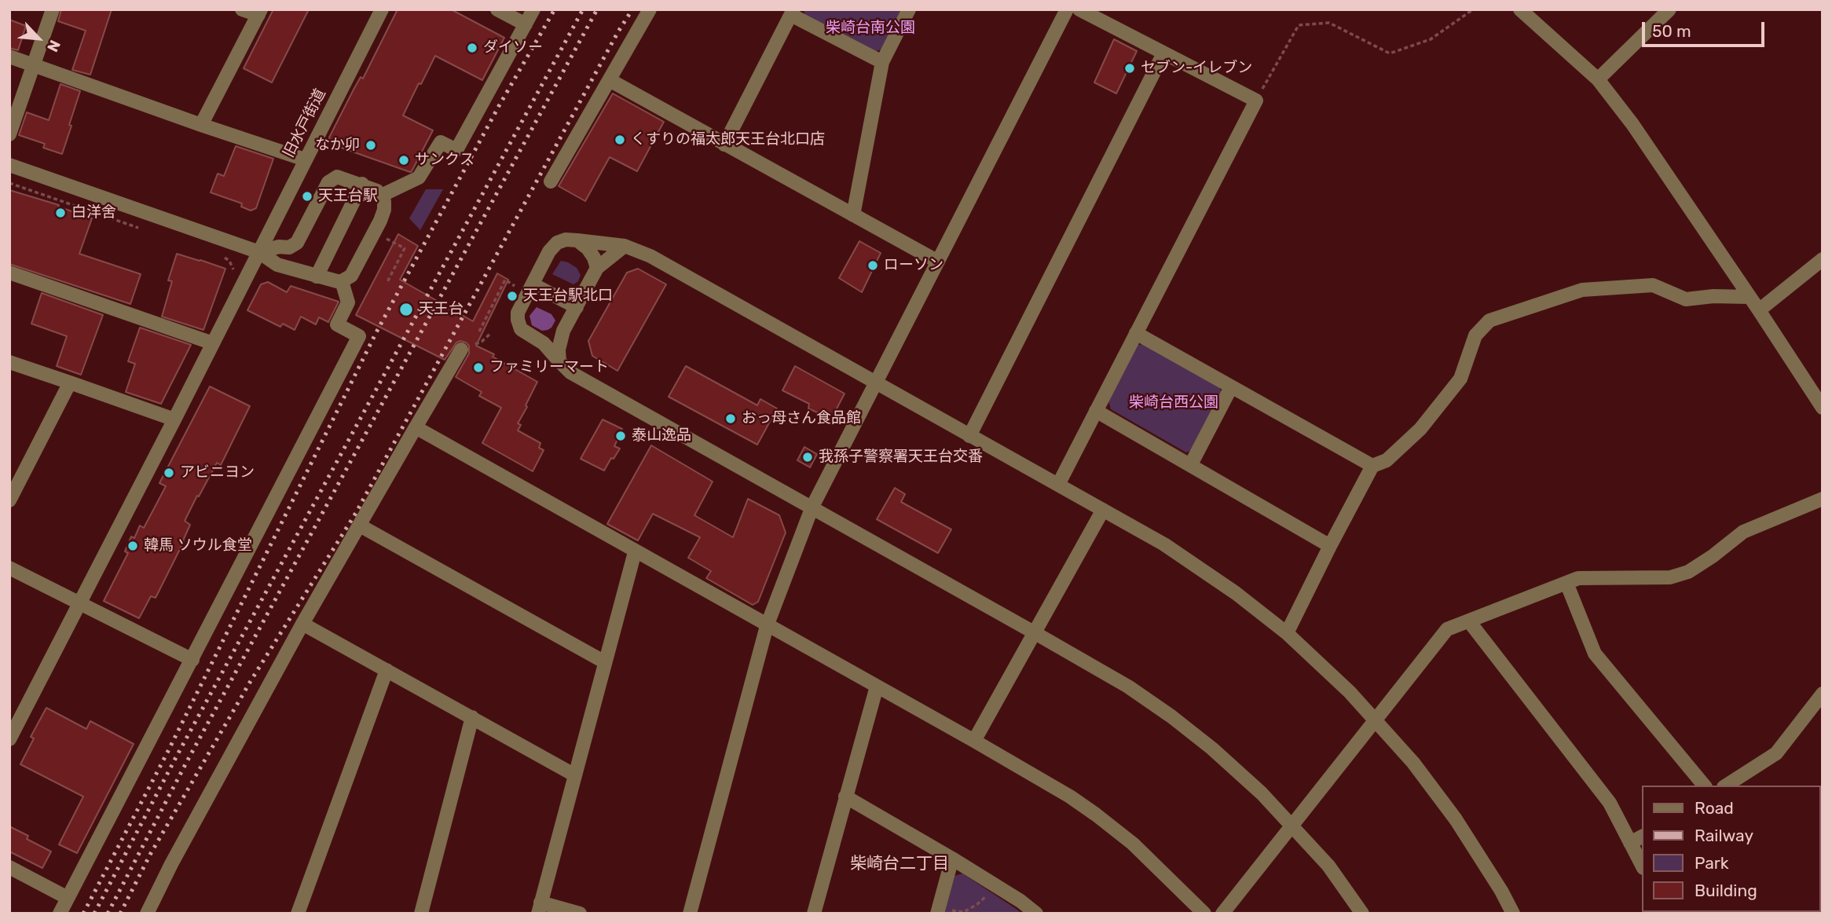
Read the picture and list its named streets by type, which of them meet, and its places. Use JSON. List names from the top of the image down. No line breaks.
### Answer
{"streets":{"street":["旧水戸街道"]},"districts":["柴崎台二丁目"],"parks":["柴崎台南公園","柴崎台西公園"],"places":["ダイソー","セブン-イレブン","くすりの福太郎天王台北口店","なか卯","サンクス","天王台駅","白洋舍","ローソン","天王台駅北口","天王台","ファミリーマート","おっ母さん食品館","泰山逸品","我孫子警察署天王台交番","アビニヨン","韓馬 ソウル食堂"],"legend":["Road","Railway","Park","Building"],"scale_bar":"50 m","north":"bottom right"}
